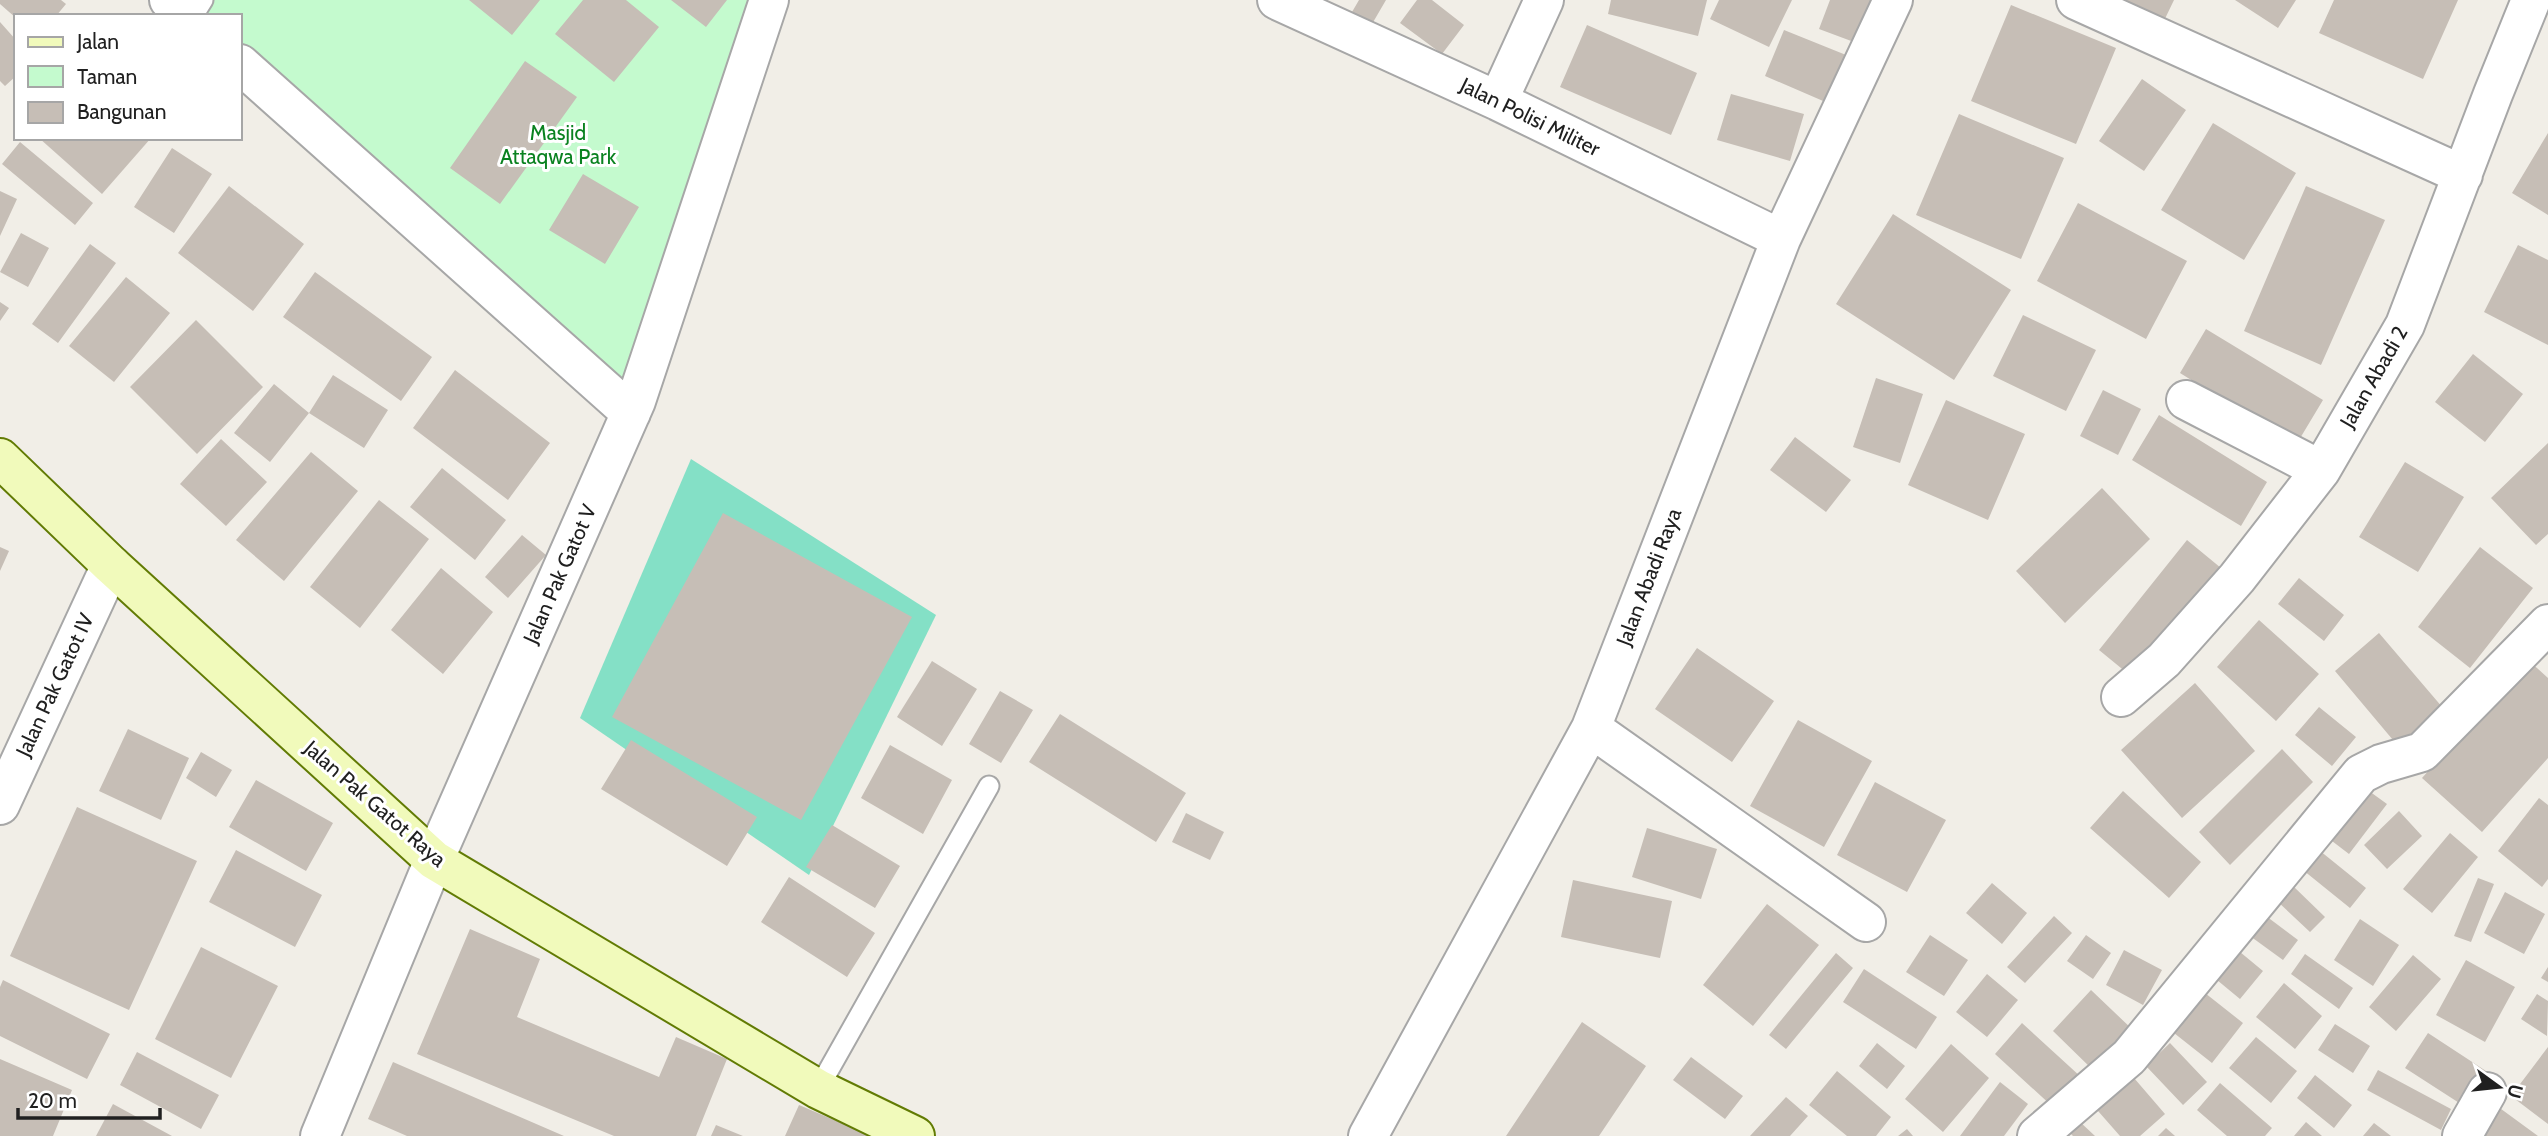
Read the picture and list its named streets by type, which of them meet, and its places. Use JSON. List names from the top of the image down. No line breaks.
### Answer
{"streets":{"street":["Jalan Polisi Militer","Jalan Abadi 2","Jalan Pak Gatot V","Jalan Abadi Raya","Jalan Pak Gatot IV","Jalan Pak Gatot Raya"]},"crossings":[["Jalan Polisi Militer","Jalan Abadi Raya"],["Jalan Pak Gatot V","Jalan Pak Gatot Raya"],["Jalan Pak Gatot IV","Jalan Pak Gatot Raya"]],"parks":["Masjid Attaqwa Park"],"legend":["Jalan","Taman","Bangunan"],"scale_bar":"20 m","north":"right"}
